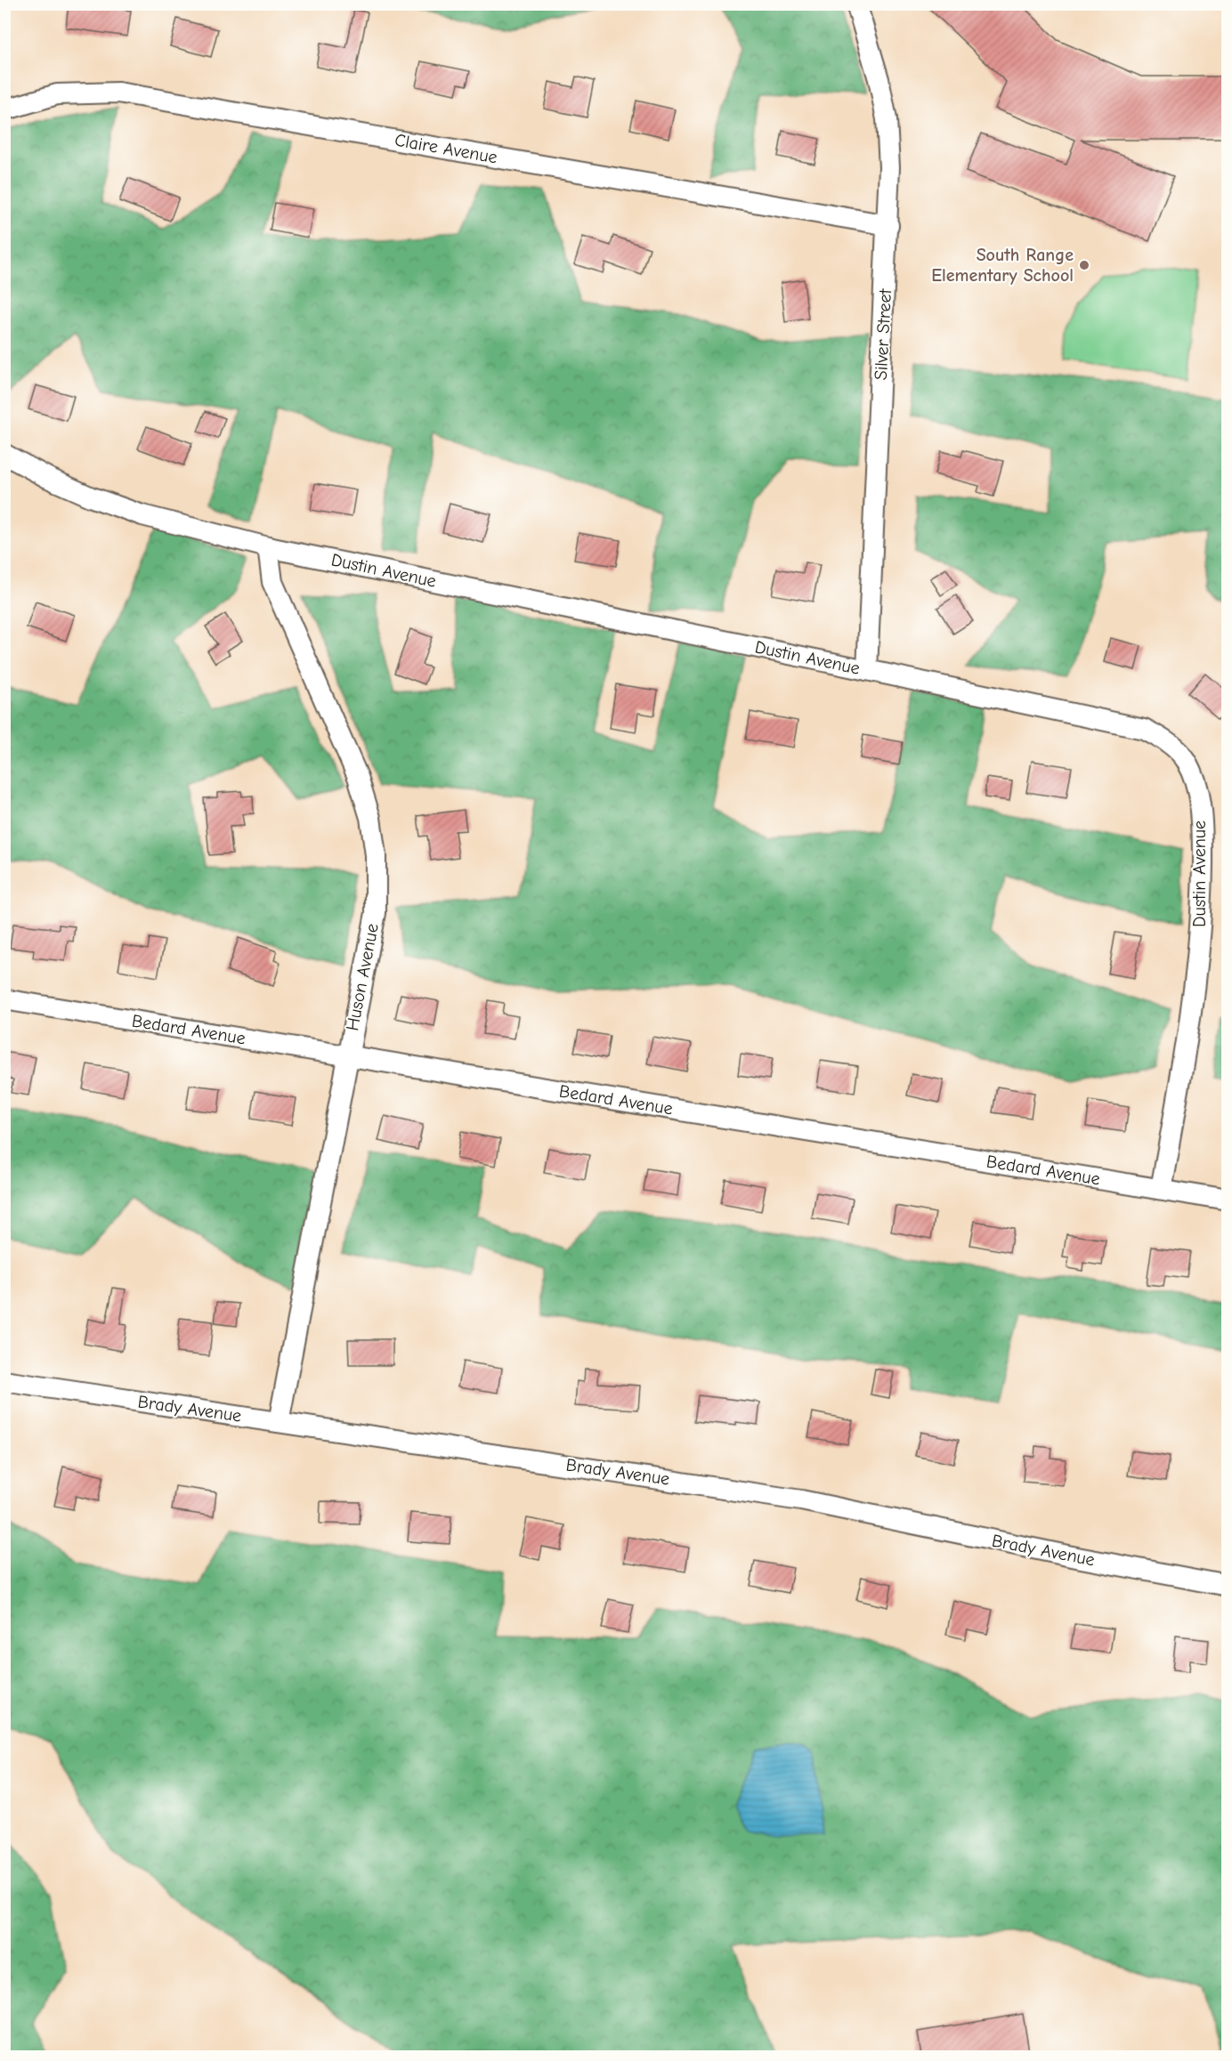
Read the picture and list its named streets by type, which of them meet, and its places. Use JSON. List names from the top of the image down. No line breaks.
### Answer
{"streets":{"street":["Claire Avenue","Silver Street","Dustin Avenue","Huson Avenue","Bedard Avenue","Brady Avenue"]},"crossings":[["Claire Avenue","Silver Street"],["Silver Street","Dustin Avenue"],["Dustin Avenue","Huson Avenue"],["Dustin Avenue","Bedard Avenue"],["Huson Avenue","Bedard Avenue"],["Huson Avenue","Brady Avenue"]],"places":["South Range Elementary School"]}
